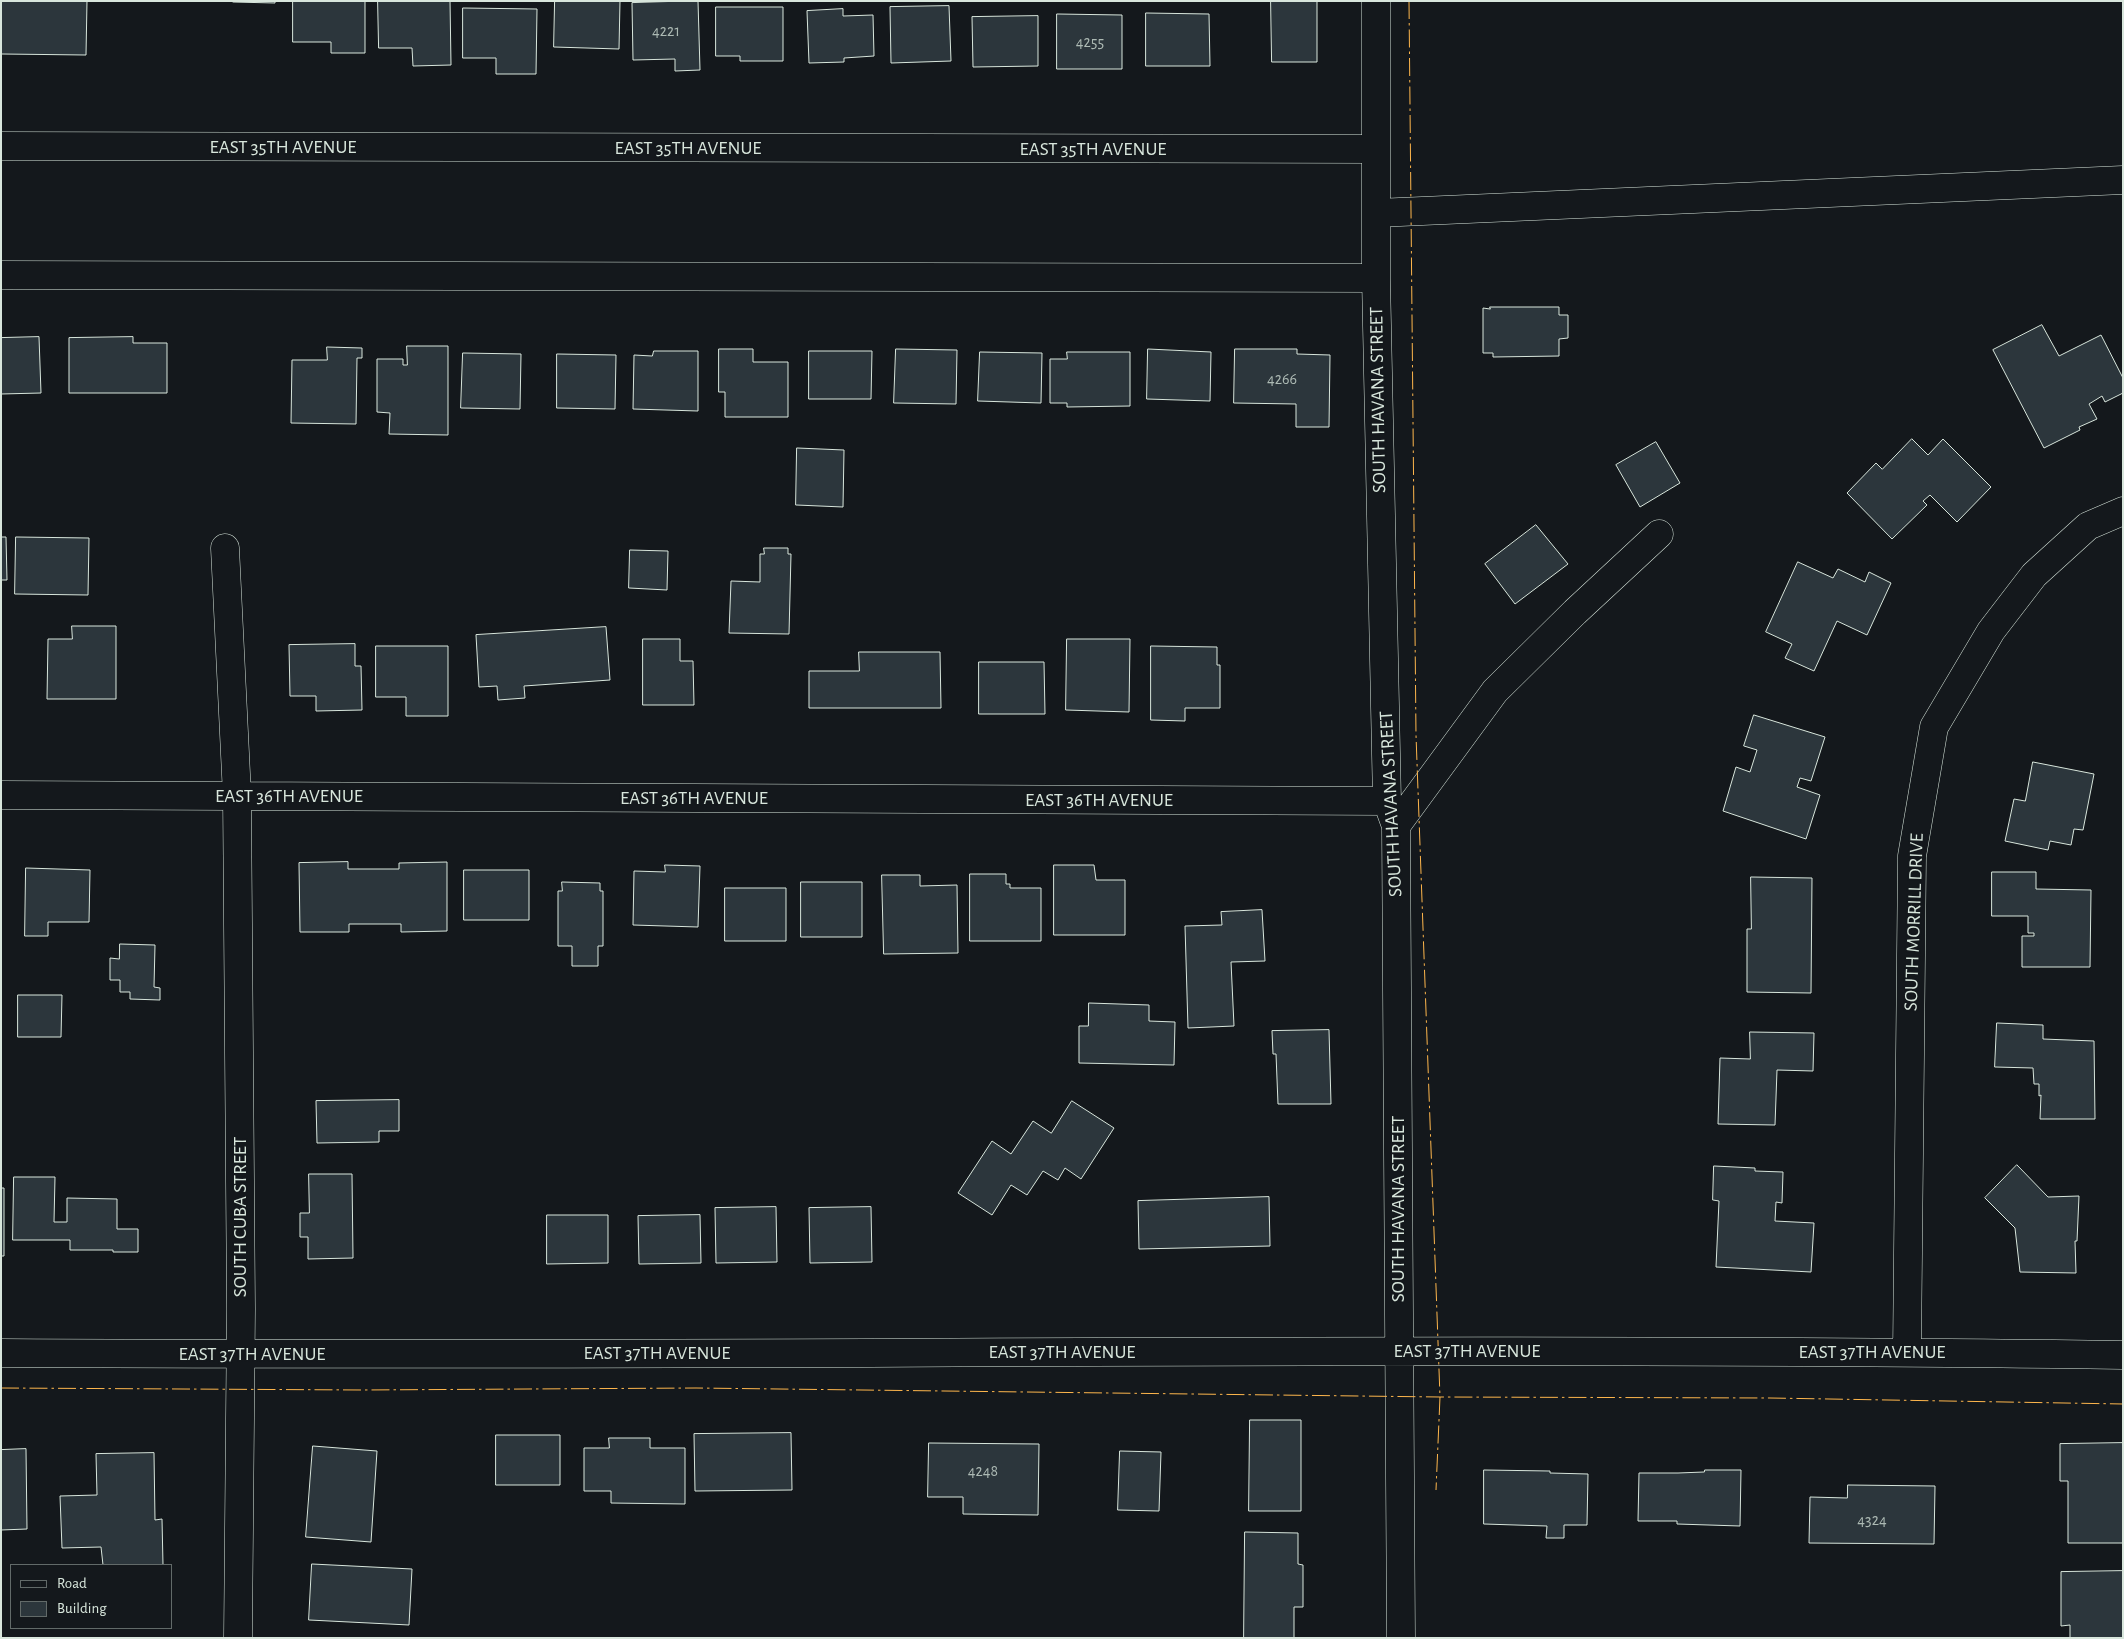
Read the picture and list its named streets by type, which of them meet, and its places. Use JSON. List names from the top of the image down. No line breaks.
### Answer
{"streets":{"street":["EAST 35TH AVENUE","SOUTH HAVANA STREET","EAST 36TH AVENUE","SOUTH MORRILL DRIVE","SOUTH CUBA STREET","EAST 37TH AVENUE"]},"crossings":[["EAST 35TH AVENUE","SOUTH HAVANA STREET"],["SOUTH HAVANA STREET","EAST 36TH AVENUE"],["SOUTH HAVANA STREET","EAST 37TH AVENUE"],["EAST 36TH AVENUE","SOUTH CUBA STREET"],["SOUTH MORRILL DRIVE","EAST 37TH AVENUE"],["SOUTH CUBA STREET","EAST 37TH AVENUE"]],"house_numbers":["4221","4255","4266","4248","4324"],"legend":["Road","Building"]}
